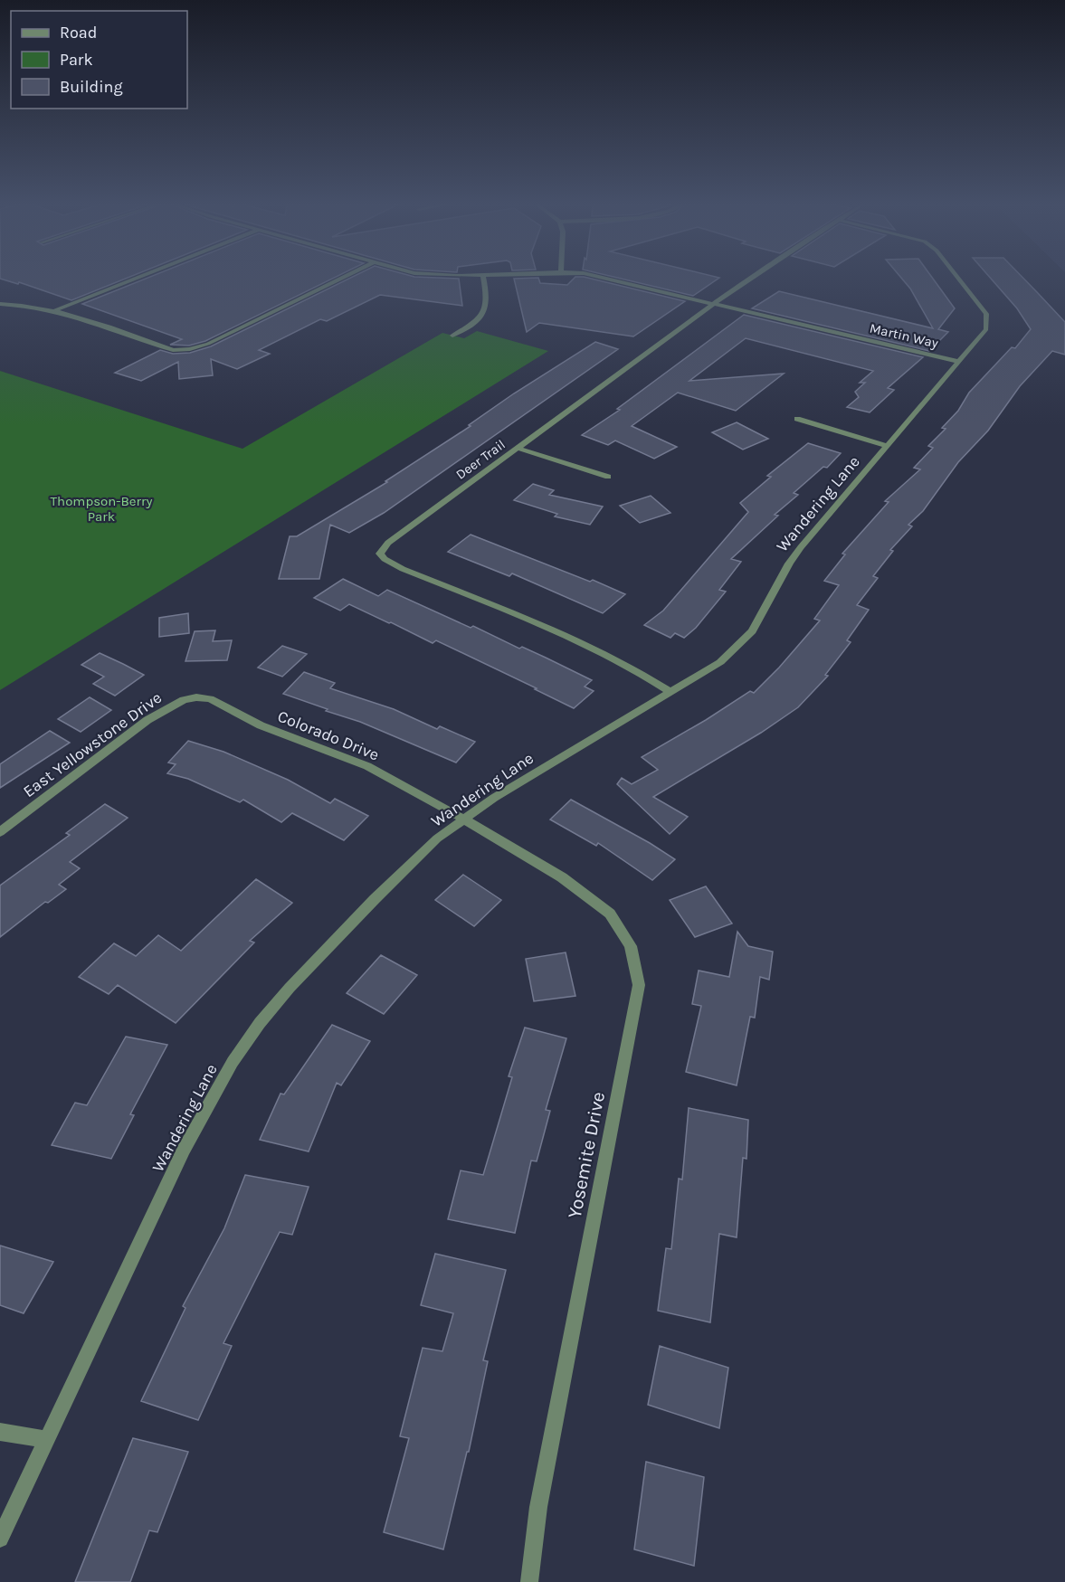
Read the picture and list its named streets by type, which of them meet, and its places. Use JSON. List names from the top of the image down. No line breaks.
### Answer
{"streets":{"street":["Martin Way","Deer Trail","Wandering Lane","Colorado Drive","East Yellowstone Drive","Yosemite Drive"]},"crossings":[["Martin Way","Deer Trail"],["Martin Way","Wandering Lane"],["Deer Trail","Wandering Lane"],["Wandering Lane","Colorado Drive"],["Wandering Lane","Yosemite Drive"],["Colorado Drive","East Yellowstone Drive"],["Colorado Drive","Yosemite Drive"]],"parks":["Thompson-Berry Park"],"legend":["Road","Park","Building"]}
